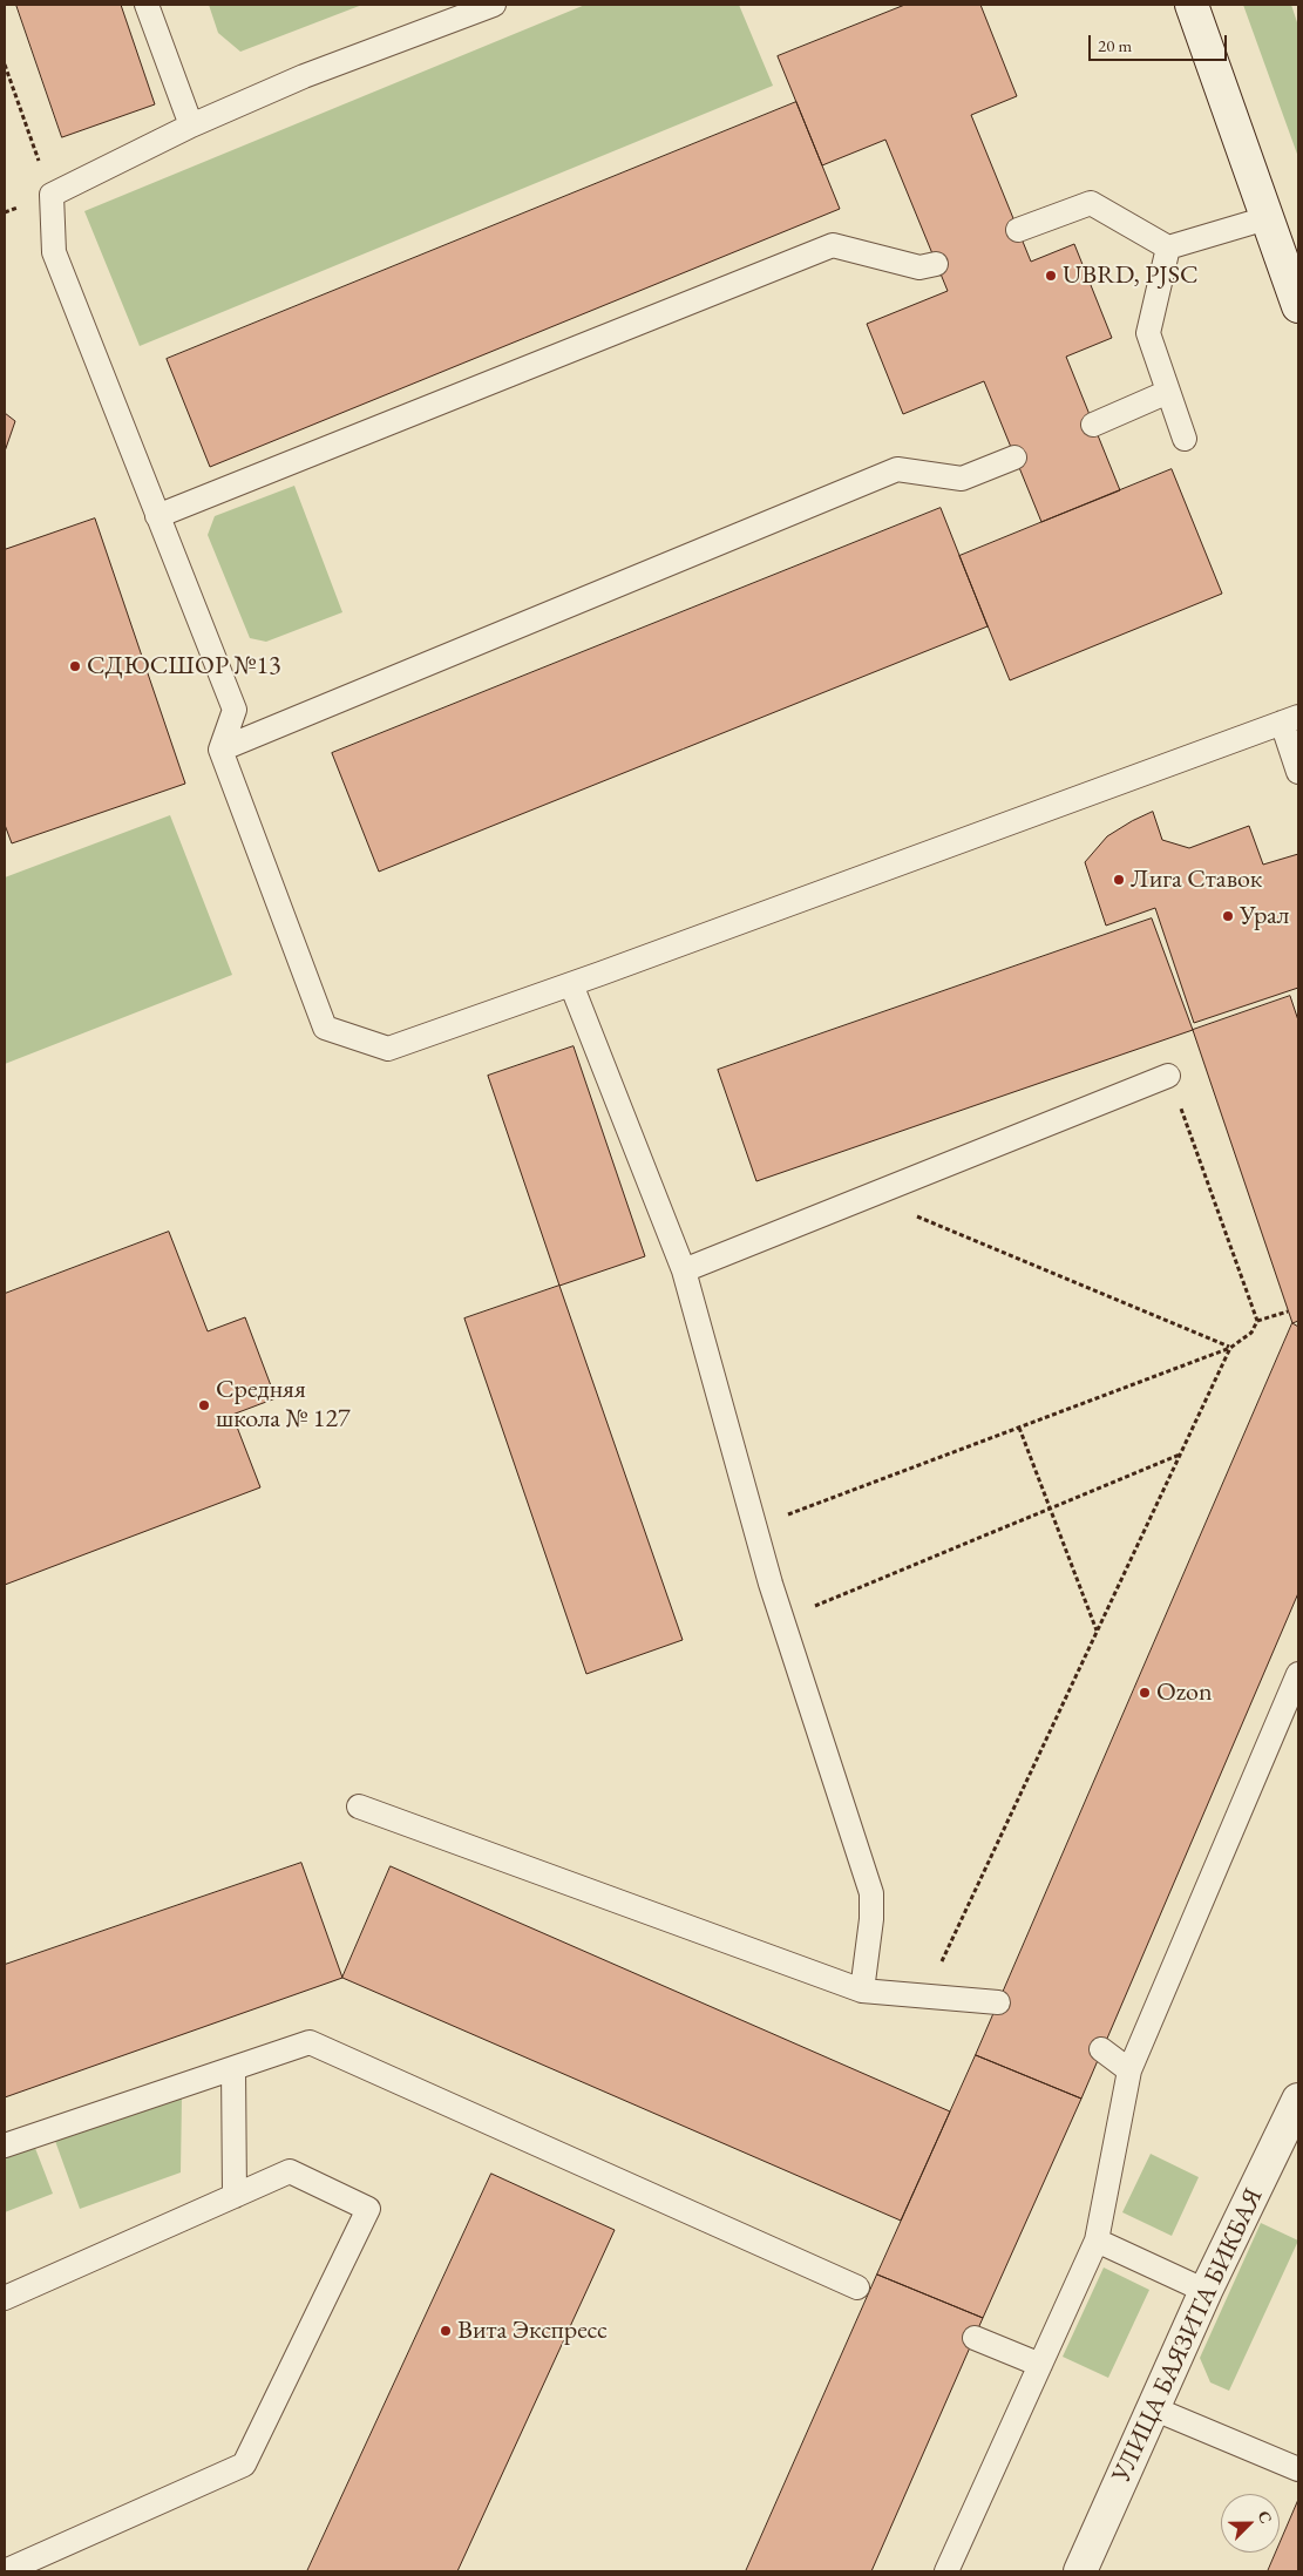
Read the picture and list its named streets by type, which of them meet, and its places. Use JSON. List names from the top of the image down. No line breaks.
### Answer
{"streets":{"street":["УЛИЦА БАЯЗИТА БИКБАЯ"]},"places":["UBRD, PJSC","СДЮСШОР №13","Лига Ставок","Урал","Средняя школа № 127","Ozon","Вита Экспресс"],"scale_bar":"20 m","north":"top right"}
